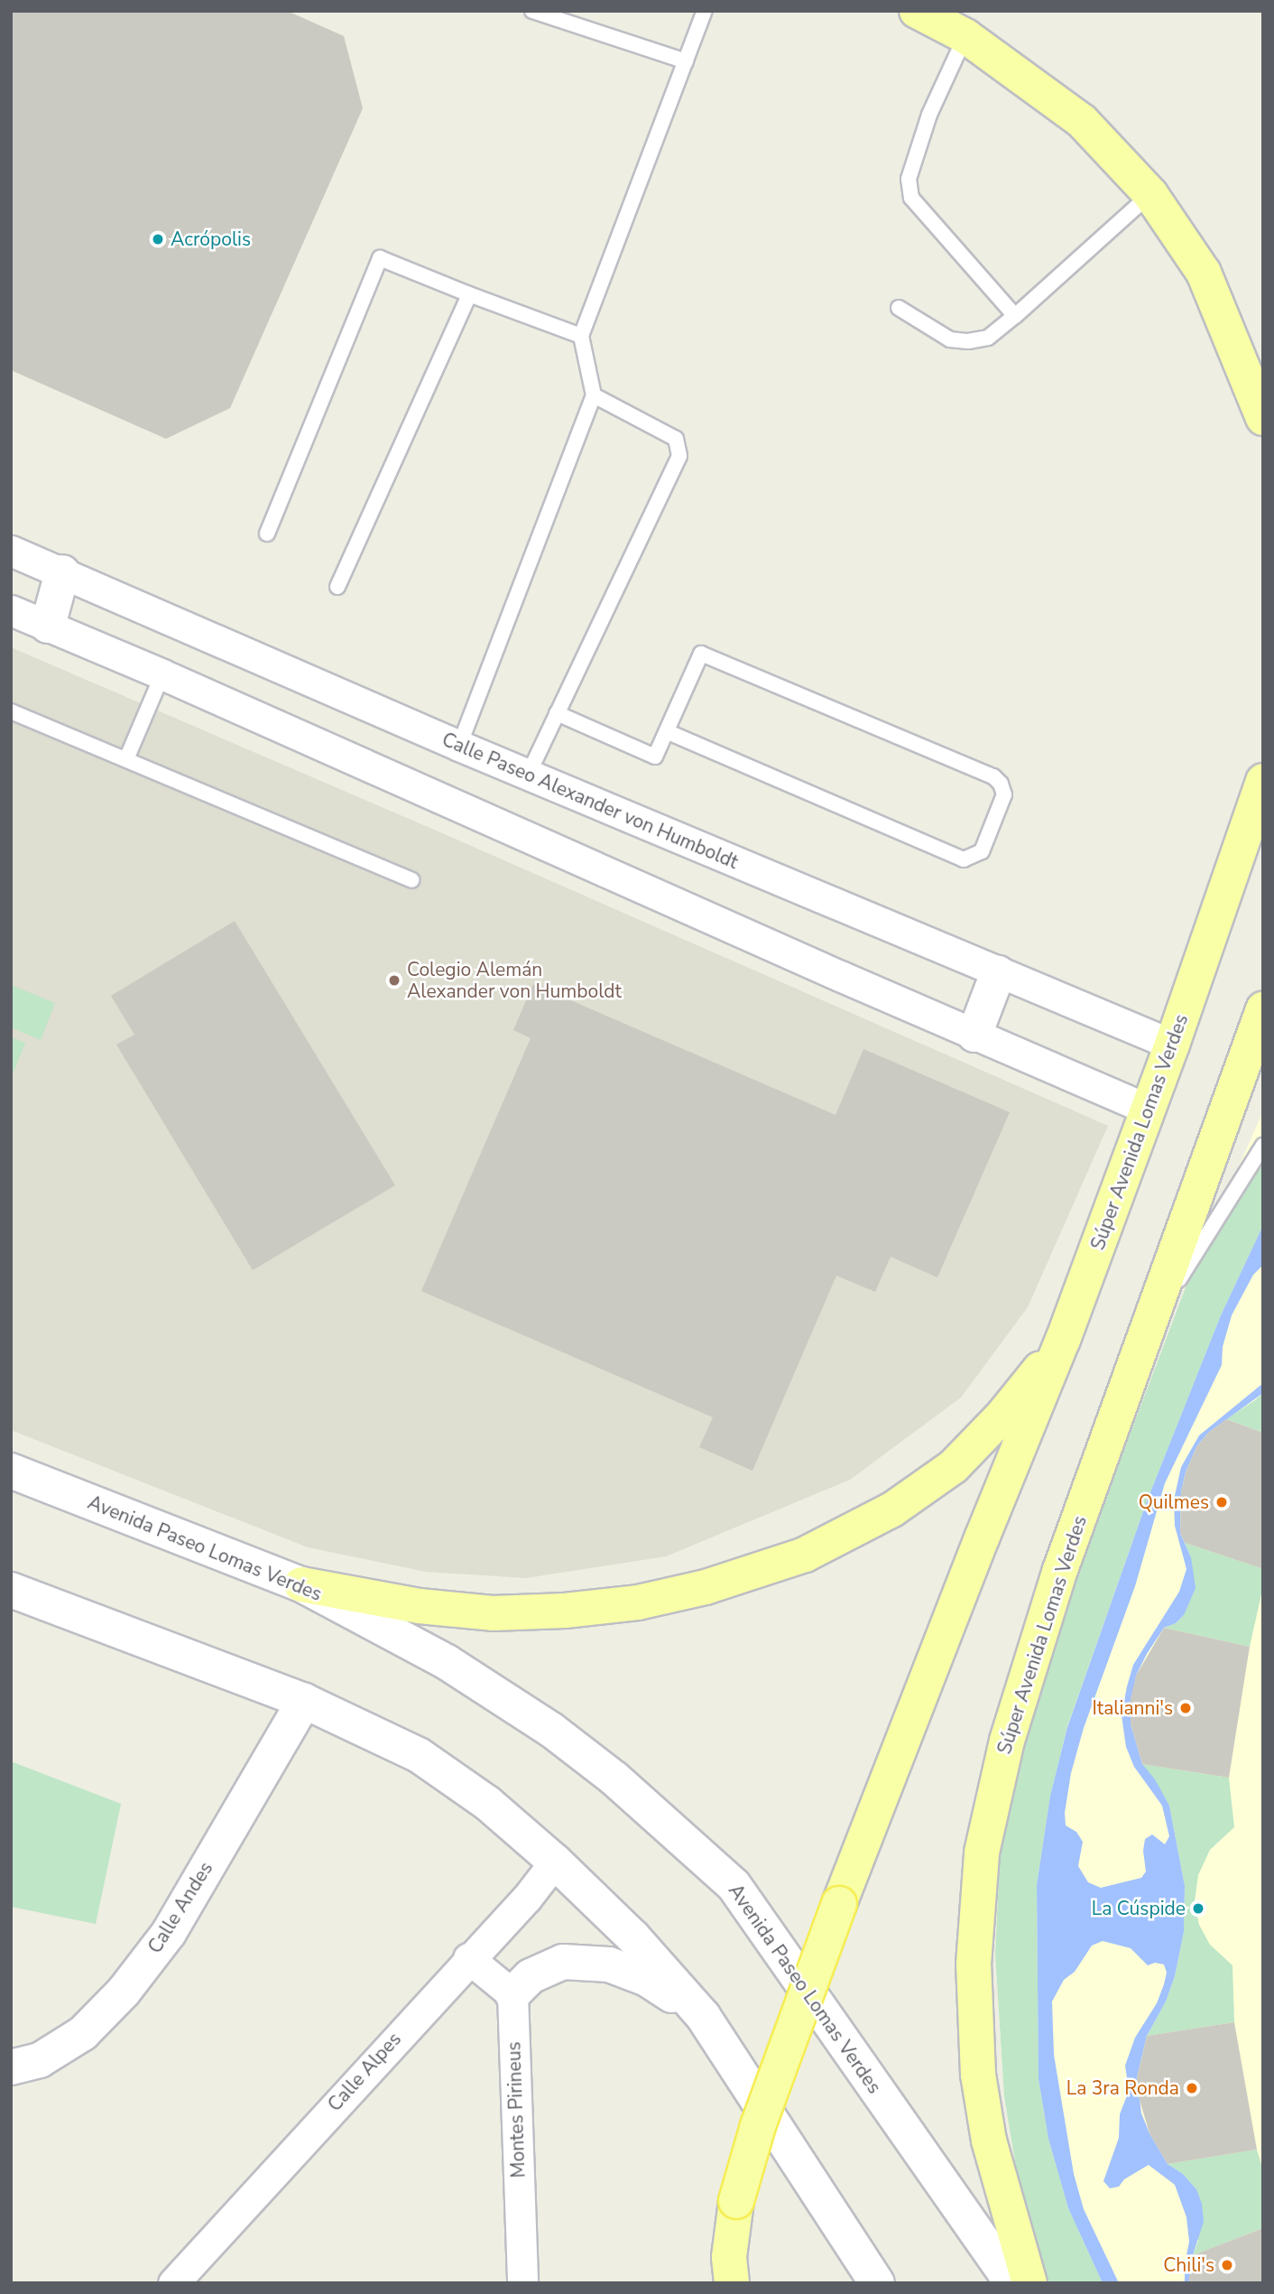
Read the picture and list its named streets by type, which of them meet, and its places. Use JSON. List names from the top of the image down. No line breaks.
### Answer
{"streets":{"main road":["Súper Avenida Lomas Verdes","Avenida Paseo Lomas Verdes","Calle Andes"],"street":["Calle Paseo Alexander von Humboldt","Calle Alpes","Montes Pirineus"]},"crossings":[["Calle Paseo Alexander von Humboldt","Súper Avenida Lomas Verdes"]],"places":["Acrópolis","Colegio Alemán Alexander von Humboldt","Quilmes","Italianni's","La Cúspide","La 3ra Ronda","Chili's"]}
